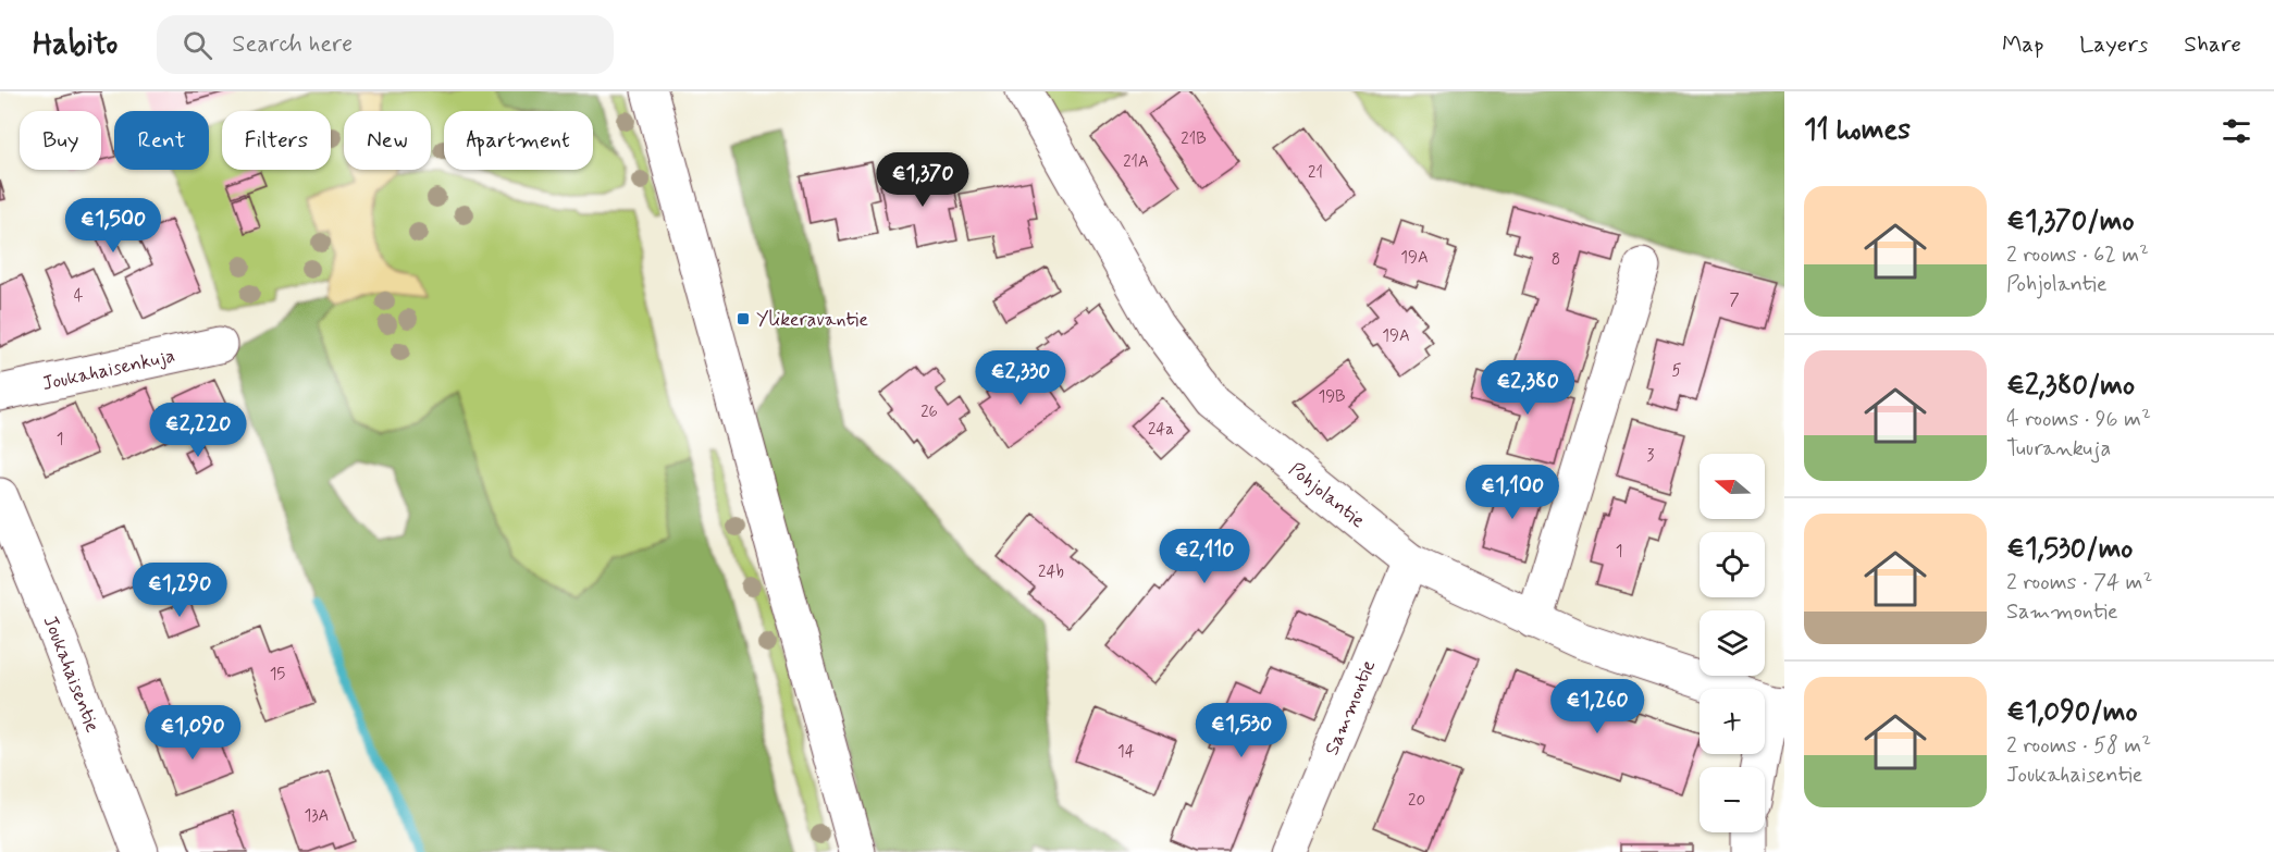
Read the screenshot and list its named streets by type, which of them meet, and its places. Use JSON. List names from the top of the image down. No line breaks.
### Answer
{"streets":{"street":["Joukahaisenkuja","Pohjolantie","Joukahaisentie","Sammontie"]},"crossings":[["Pohjolantie","Sammontie"]],"places":{"transit":["Ylikeravantie"]},"house_numbers":["21B","21A","21","19A","8","4","7","19A","5","19B","26","24a","1","3","1","24b","15","14","20","13A"],"north":"left","page":{"header":"Habito","search":"Search here","nav":["Map","Layers","Share"],"heading":"11 homes","chip":["Buy","Rent","Filters","New","Apartment"],"price":["€1,370","€1,500","€2,330","€2,380","€2,220","€1,100","€2,110","€1,290","€1,260","€1,530","€1,090"],"list":[{"name":"€1,370/mo","note":"2 rooms · 62 m² · Pohjolantie"},{"name":"€2,380/mo","note":"4 rooms · 96 m² · Tuurankuja"},{"name":"€1,530/mo","note":"2 rooms · 74 m² · Sammontie"},{"name":"€1,090/mo","note":"2 rooms · 58 m² · Joukahaisentie"}],"map_buttons":["+","−"]}}
